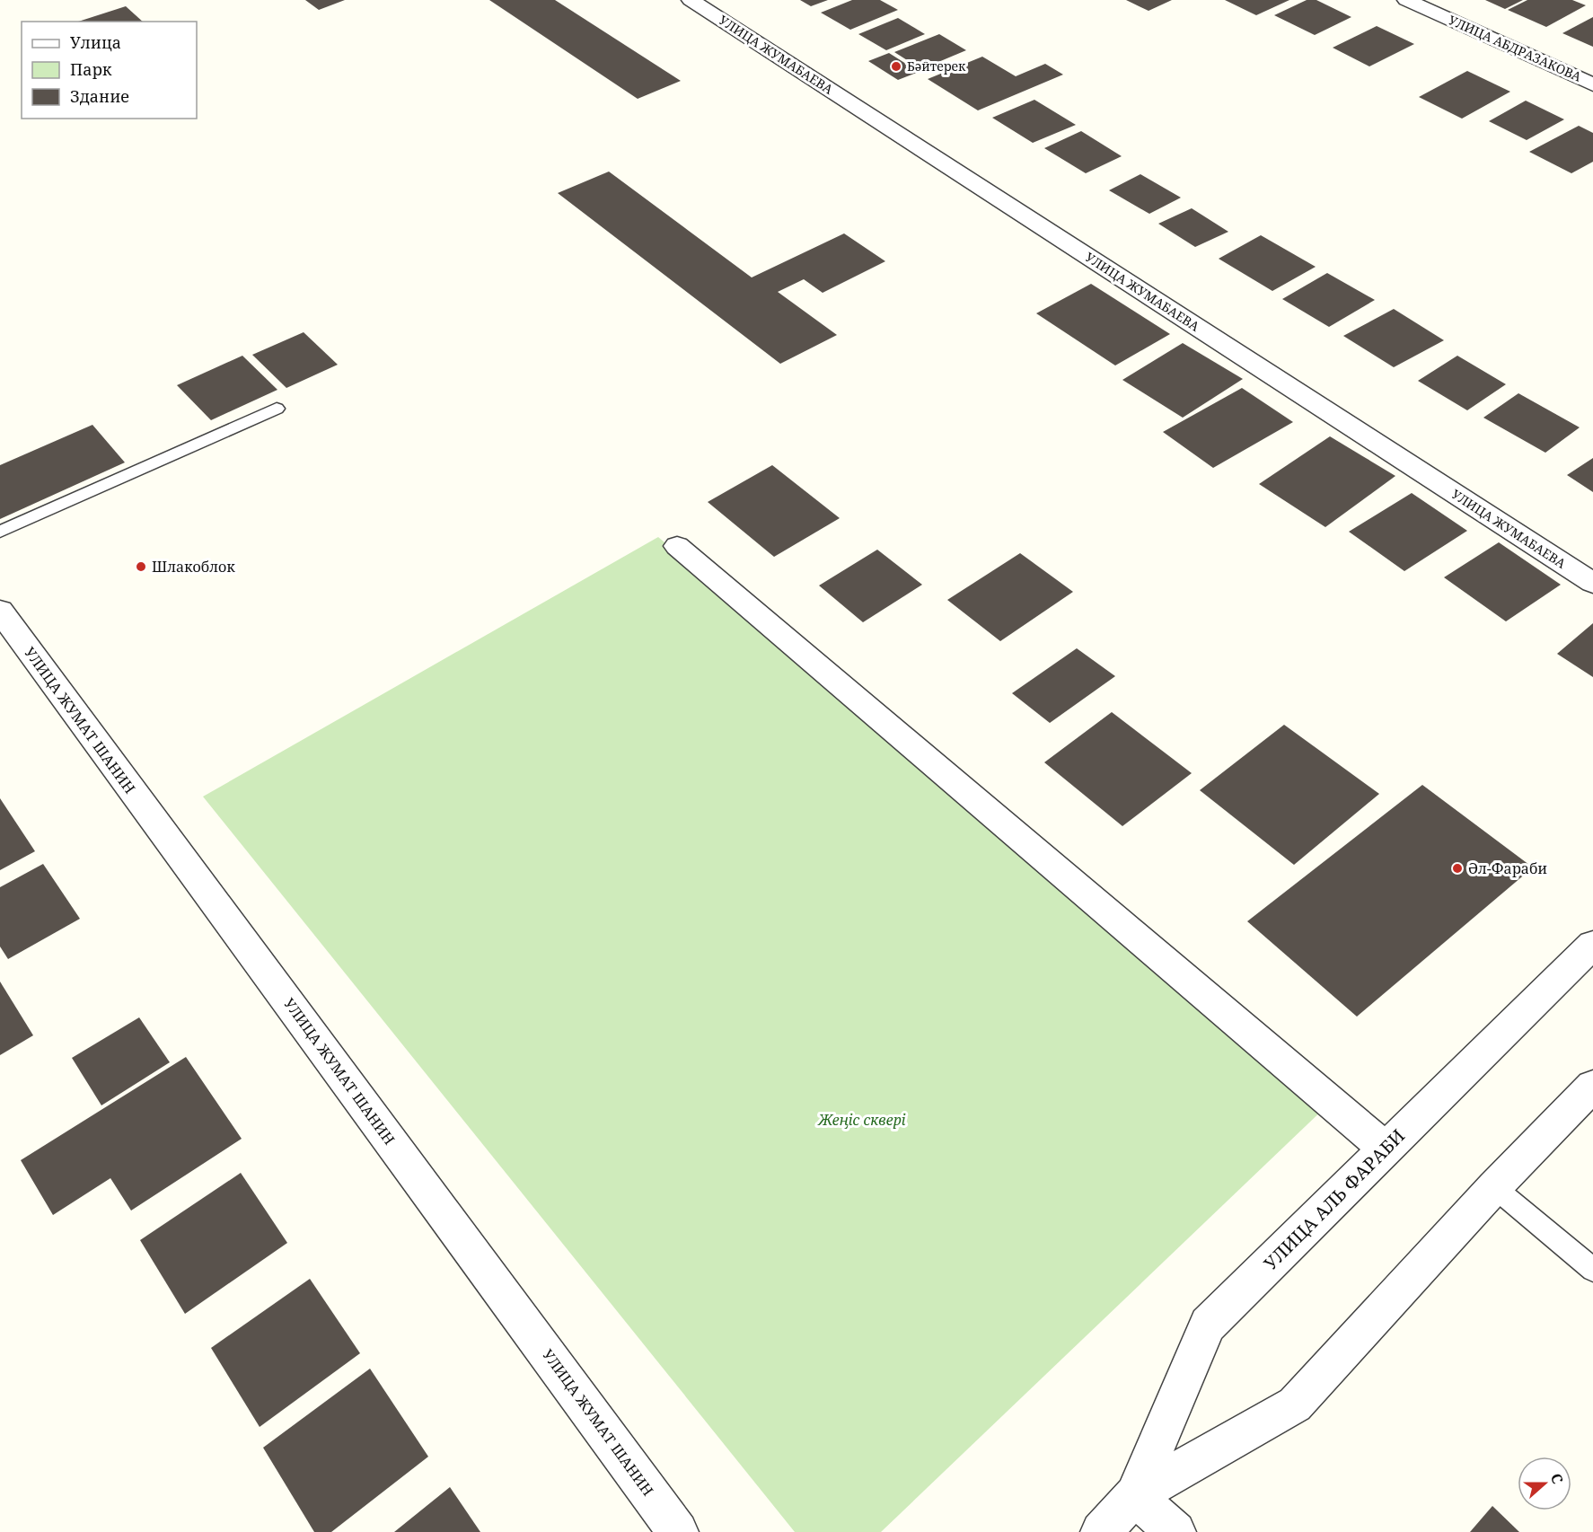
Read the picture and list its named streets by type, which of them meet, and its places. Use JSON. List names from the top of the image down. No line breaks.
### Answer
{"streets":{"street":["УЛИЦА АБДРАЗАКОВА","УЛИЦА ЖУМАБАЕВА","УЛИЦА ЖУМАТ ШАНИН","УЛИЦА АЛЬ ФАРАБИ"]},"parks":["Жеңіс сквері"],"places":["Бәйтерек","Шлакоблок","Әл-Фараби"],"legend":["Улица","Парк","Здание"],"north":"right"}
